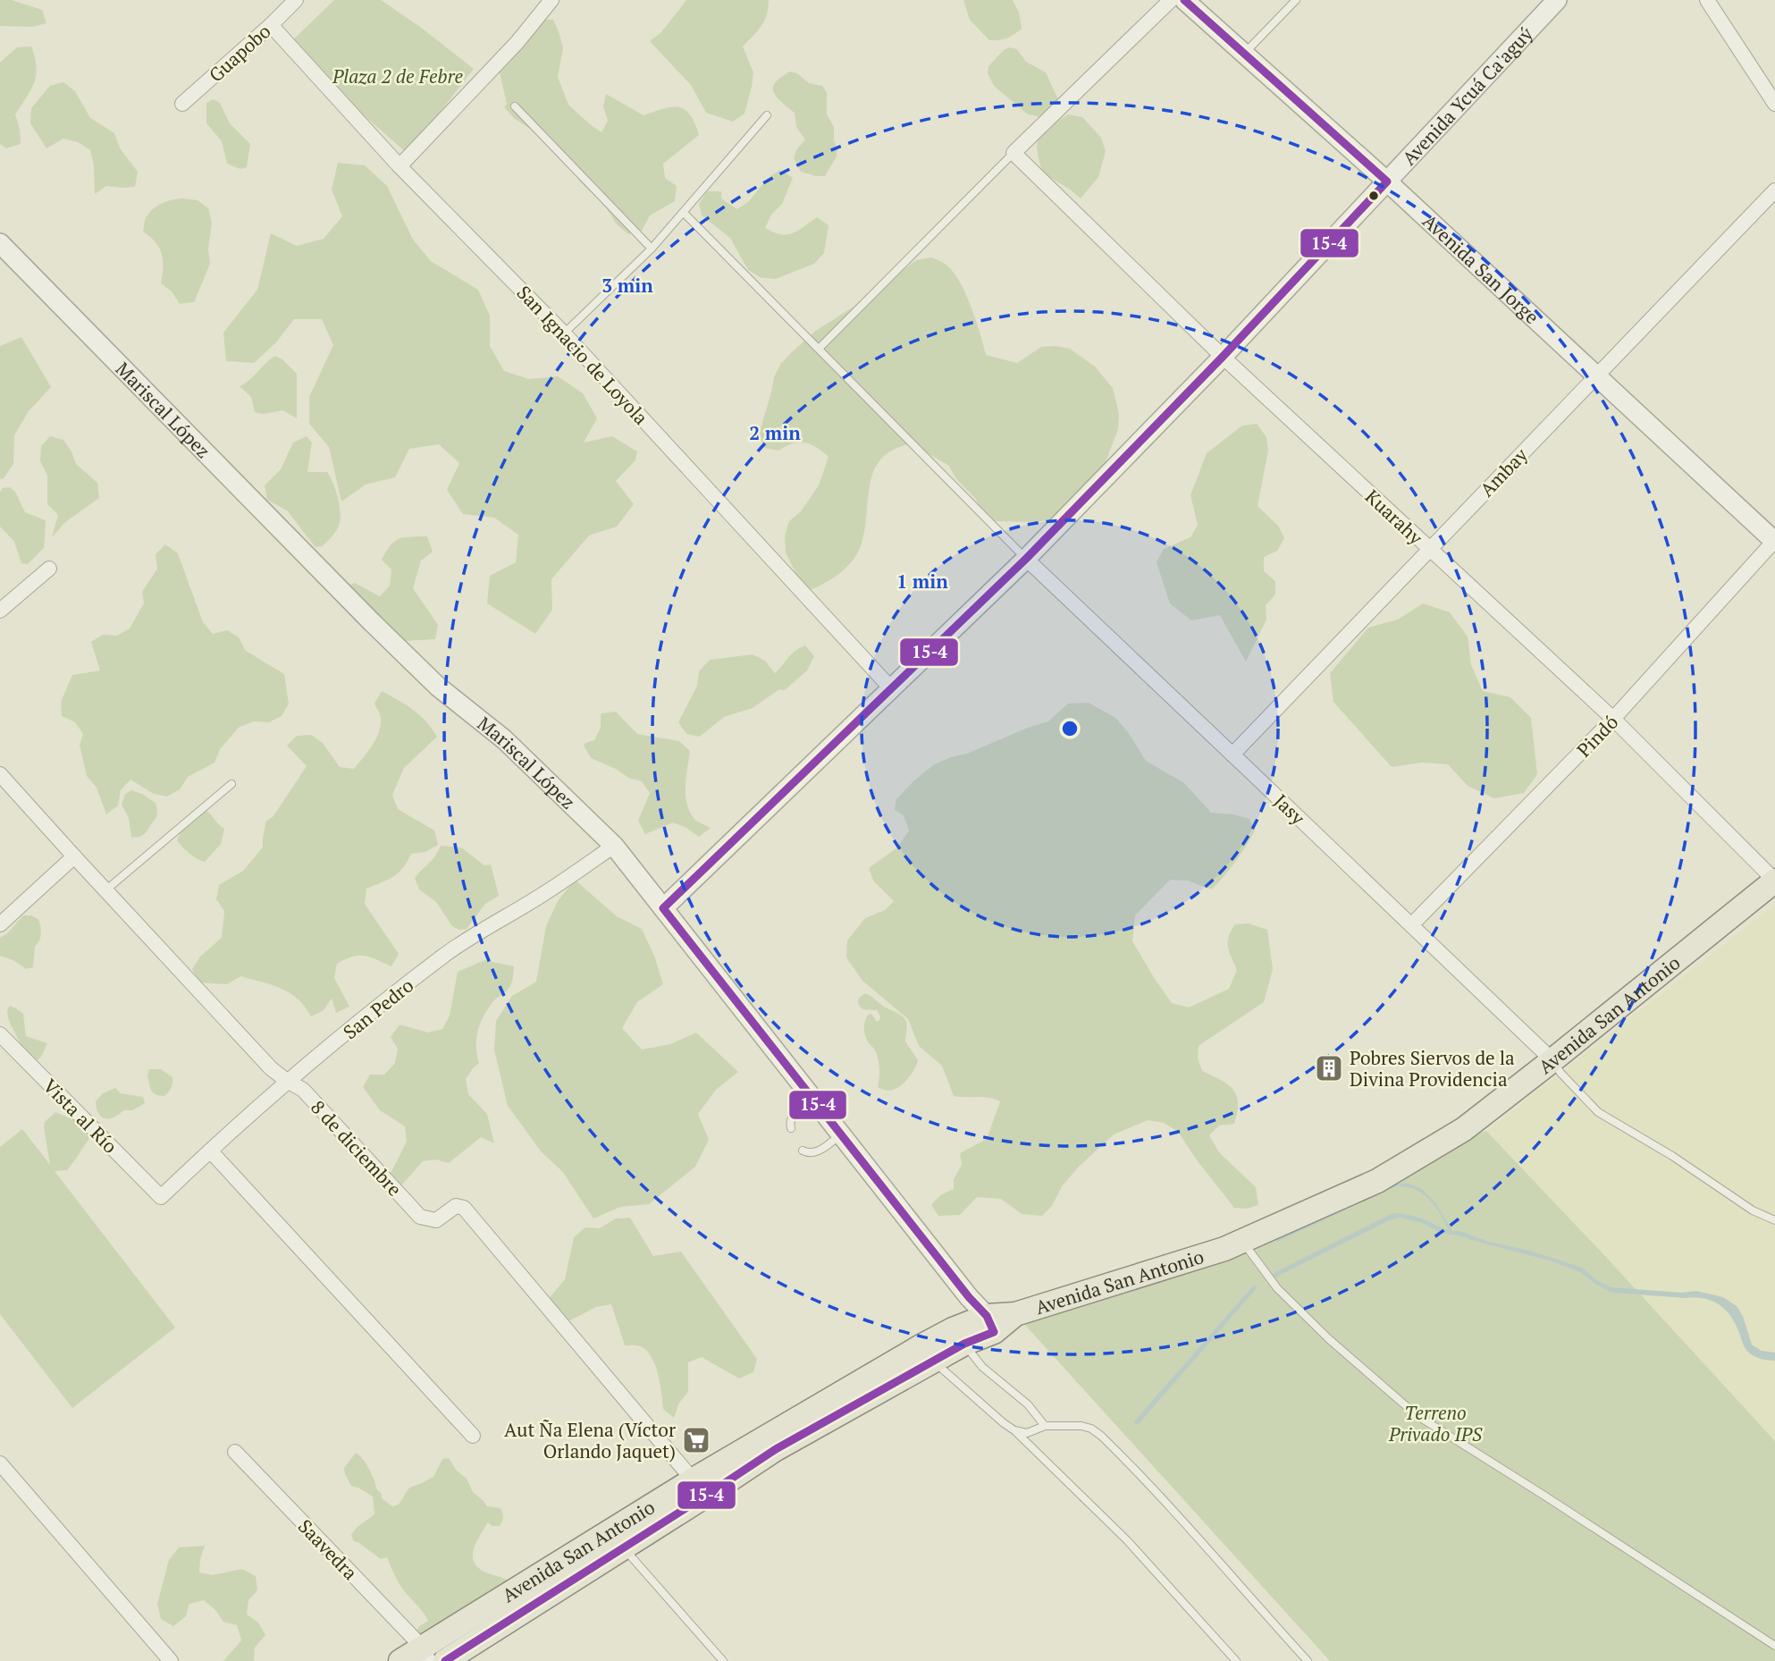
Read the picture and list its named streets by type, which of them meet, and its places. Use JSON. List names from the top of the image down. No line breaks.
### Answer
{"streets":{"main road":["Avenida San Antonio"],"street":["Guapobo","Avenida Ycuá Ca'aguý","Avenida San Jorge","San Ignacio de Loyola","Mariscal López","Ambay","Kuarahy","Pindó","Jasy","San Pedro","Vista al Río","8 de diciembre","Saavedra"]},"crossings":[["Guapobo","San Ignacio de Loyola"],["Avenida Ycuá Ca'aguý","Avenida San Jorge"],["Avenida Ycuá Ca'aguý","San Ignacio de Loyola"],["Avenida Ycuá Ca'aguý","Mariscal López"],["Avenida Ycuá Ca'aguý","Kuarahy"],["Avenida Ycuá Ca'aguý","Jasy"],["Avenida San Jorge","Ambay"],["Avenida San Jorge","Pindó"],["Mariscal López","San Pedro"],["Mariscal López","Avenida San Antonio"],["Ambay","Kuarahy"],["Ambay","Jasy"],["Kuarahy","Pindó"],["Kuarahy","Avenida San Antonio"],["Pindó","Jasy"],["Jasy","Avenida San Antonio"],["San Pedro","Vista al Río"],["San Pedro","8 de diciembre"],["Avenida San Antonio","8 de diciembre"],["Avenida San Antonio","Saavedra"]],"parks":["Plaza 2 de Febre","Terreno Privado IPS"],"places":{"building":["Pobres Siervos de la Divina Providencia"],"supermarket":["Aut Ña Elena (Víctor Orlando Jaquet)"]},"lines":["transit line 15-4"],"rings":["3 min","2 min","1 min"]}
